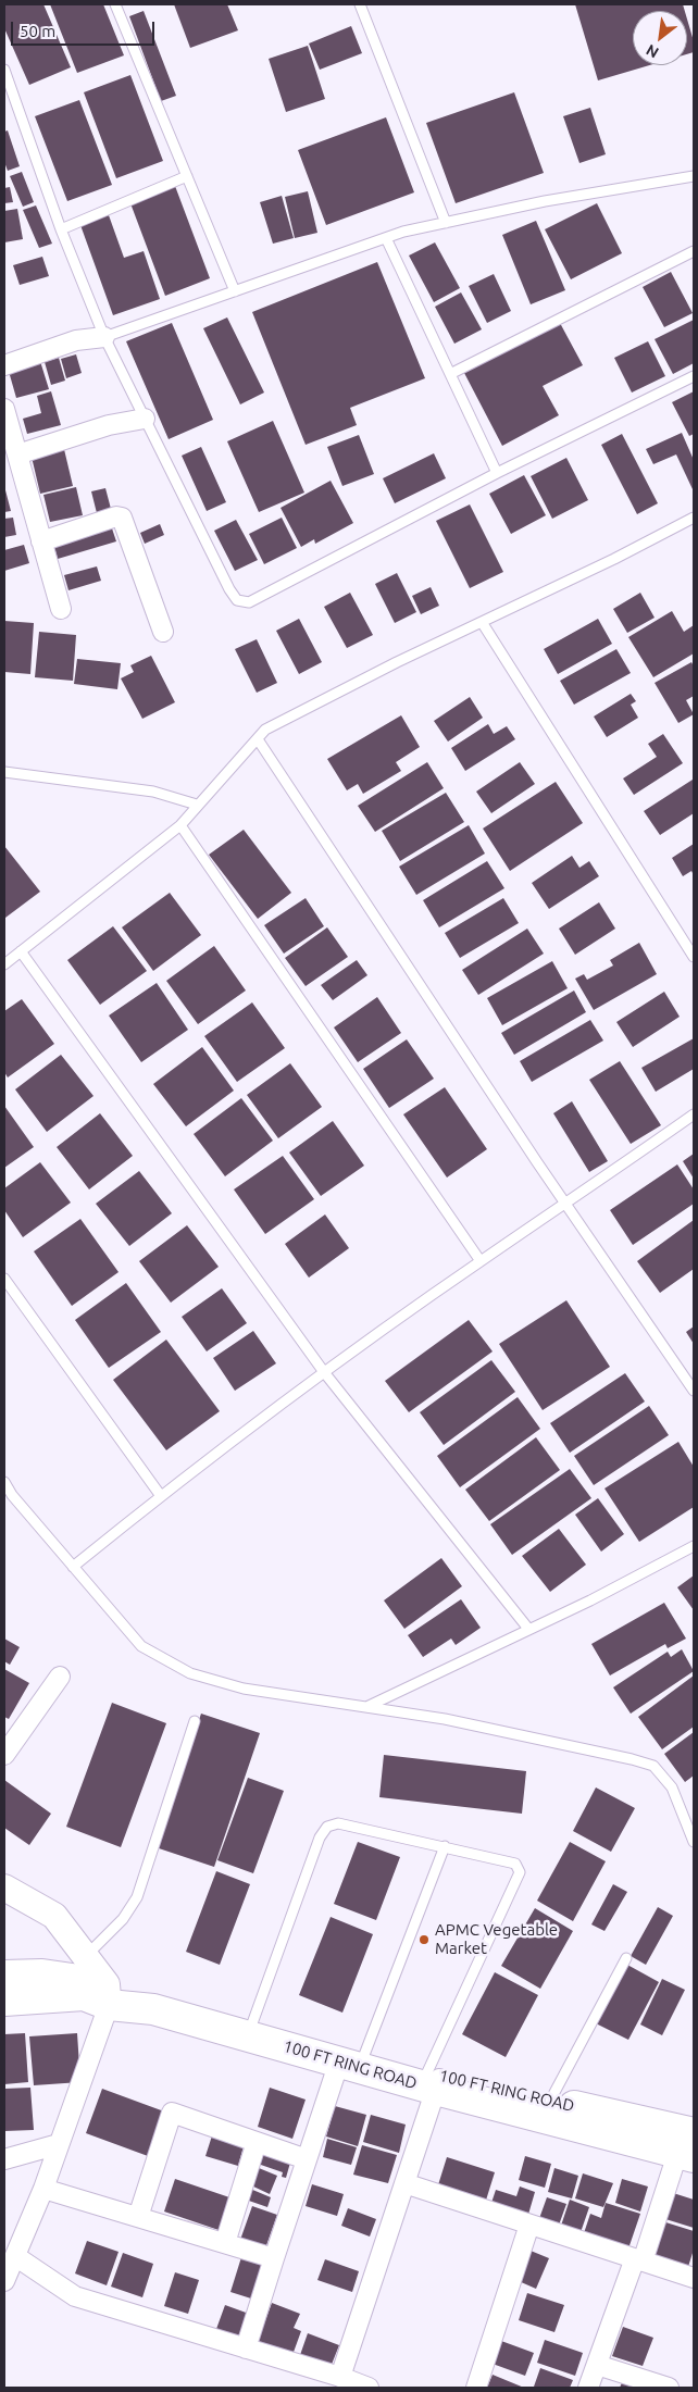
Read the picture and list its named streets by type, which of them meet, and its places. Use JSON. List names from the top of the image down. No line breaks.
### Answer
{"streets":{"main road":["100 FT RING ROAD"]},"places":["APMC Vegetable Market"],"scale_bar":"50 m","north":"bottom left"}
